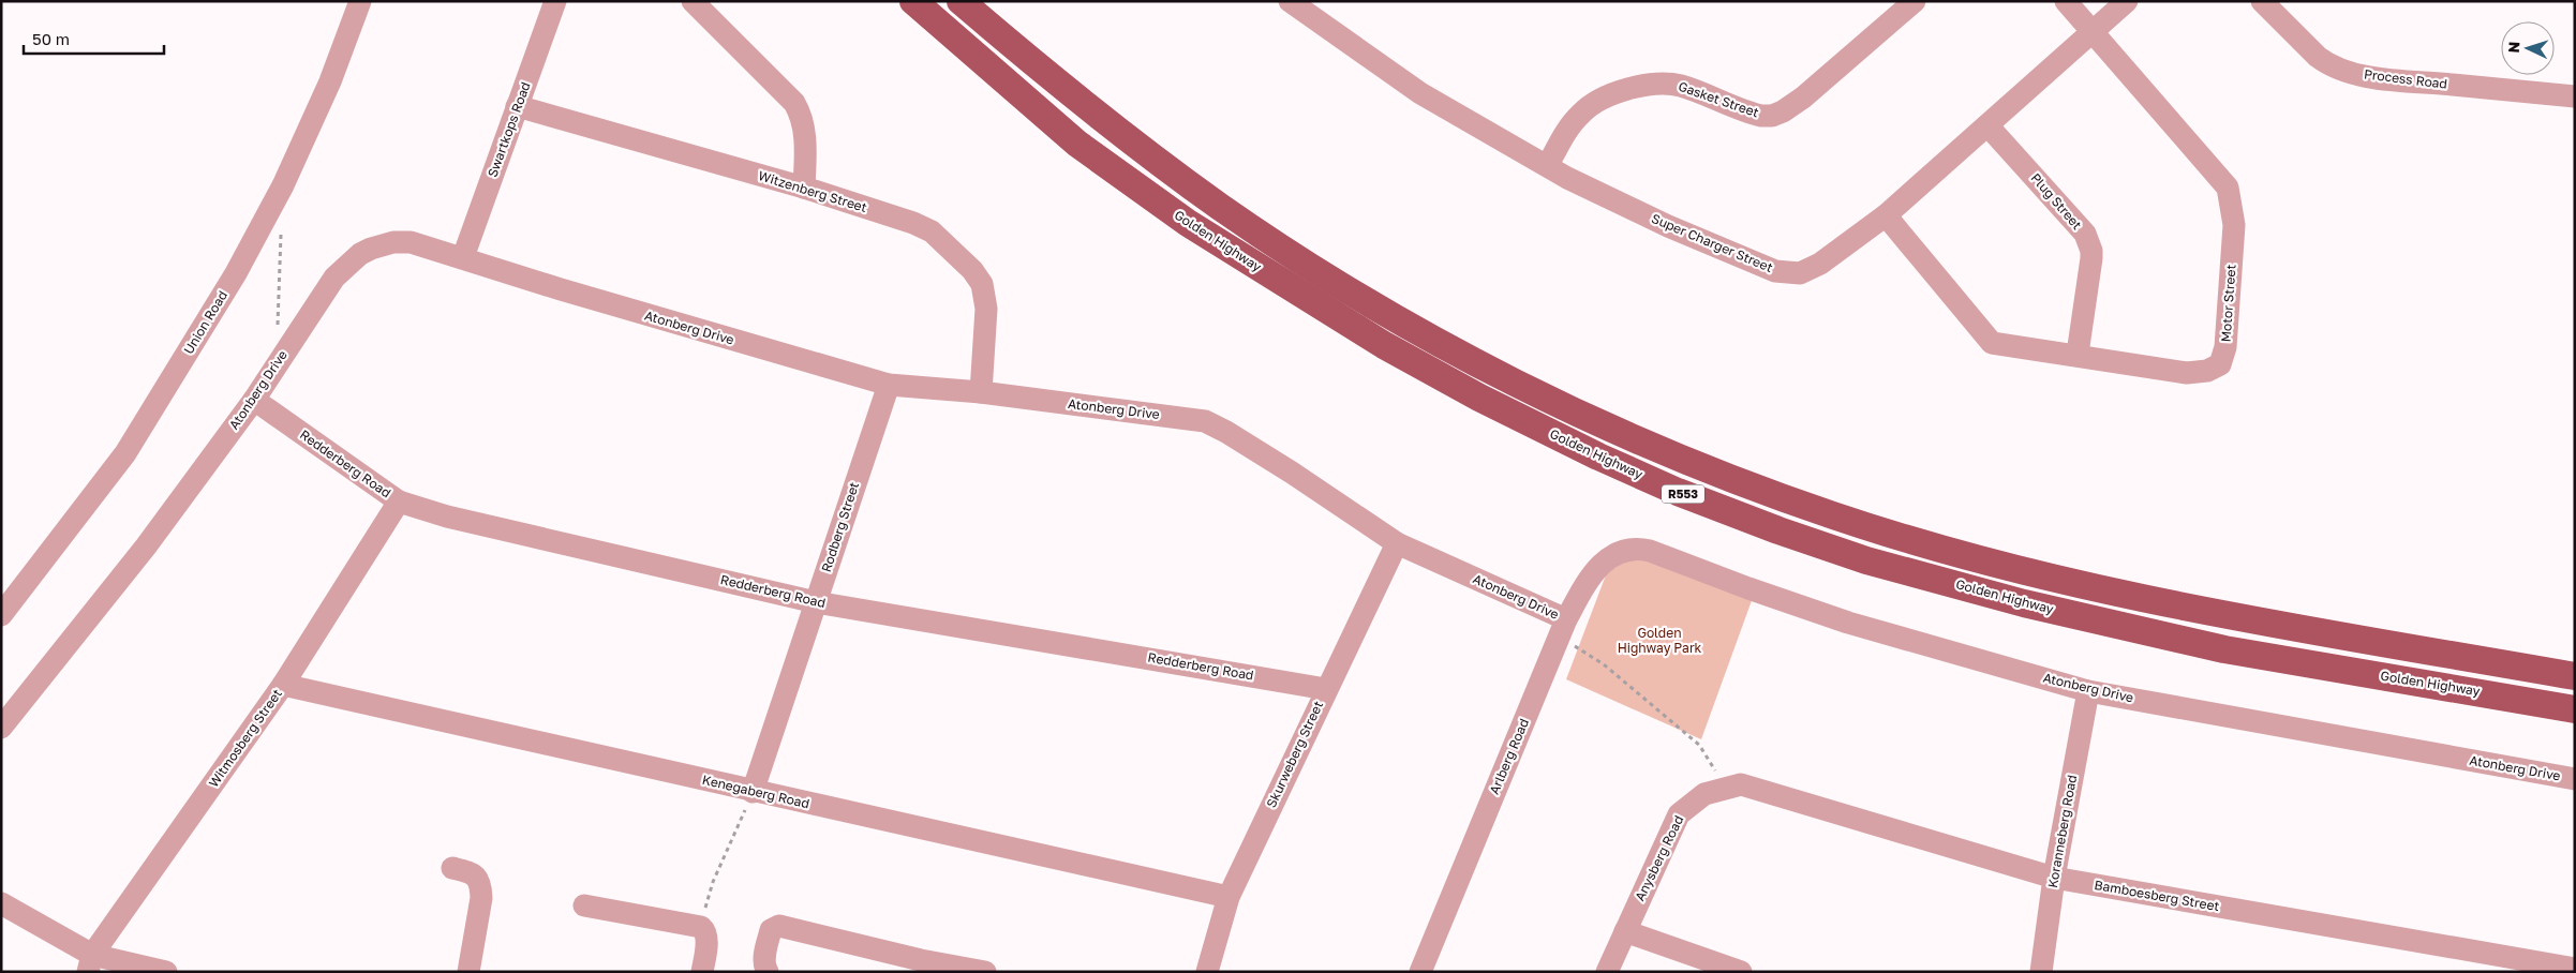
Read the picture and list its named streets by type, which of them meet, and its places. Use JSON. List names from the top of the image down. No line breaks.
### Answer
{"streets":{"main road":["Golden Highway","R553"],"street":["Process Road","Gasket Street","Swartkops Road","Witzenberg Street","Plug Street","Super Charger Street","Motor Street","Union Road","Atonberg Drive","Redderberg Road","Rodberg Street","Witmosberg Street","Skurweberg Street","Arlberg Road","Kenegaberg Road","Koranneberg Road","Anysberg Road","Bamboesberg Street"]},"crossings":[["Gasket Street","Super Charger Street"],["Swartkops Road","Witzenberg Street"],["Swartkops Road","Atonberg Drive"],["Witzenberg Street","Atonberg Drive"],["Plug Street","Super Charger Street"],["Plug Street","Motor Street"],["Super Charger Street","Motor Street"],["Atonberg Drive","Redderberg Road"],["Atonberg Drive","Rodberg Street"],["Atonberg Drive","Skurweberg Street"],["Atonberg Drive","Arlberg Road"],["Atonberg Drive","Koranneberg Road"],["Redderberg Road","Rodberg Street"],["Redderberg Road","Witmosberg Street"],["Redderberg Road","Skurweberg Street"],["Rodberg Street","Kenegaberg Road"],["Witmosberg Street","Kenegaberg Road"],["Skurweberg Street","Kenegaberg Road"],["Koranneberg Road","Bamboesberg Street"],["Anysberg Road","Bamboesberg Street"]],"parks":["Golden Highway Park"],"scale_bar":"50 m","north":"left"}
